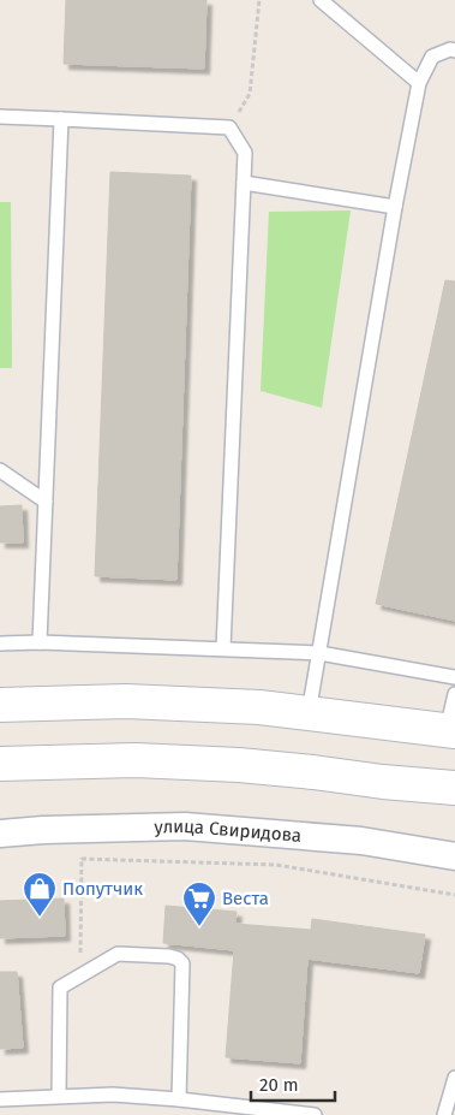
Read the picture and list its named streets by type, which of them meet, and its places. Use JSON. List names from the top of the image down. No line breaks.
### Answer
{"streets":{"street":["улица Свиридова"]},"places":{"shop":["Попутчик"],"supermarket":["Веста"]},"scale_bar":"20 m"}
